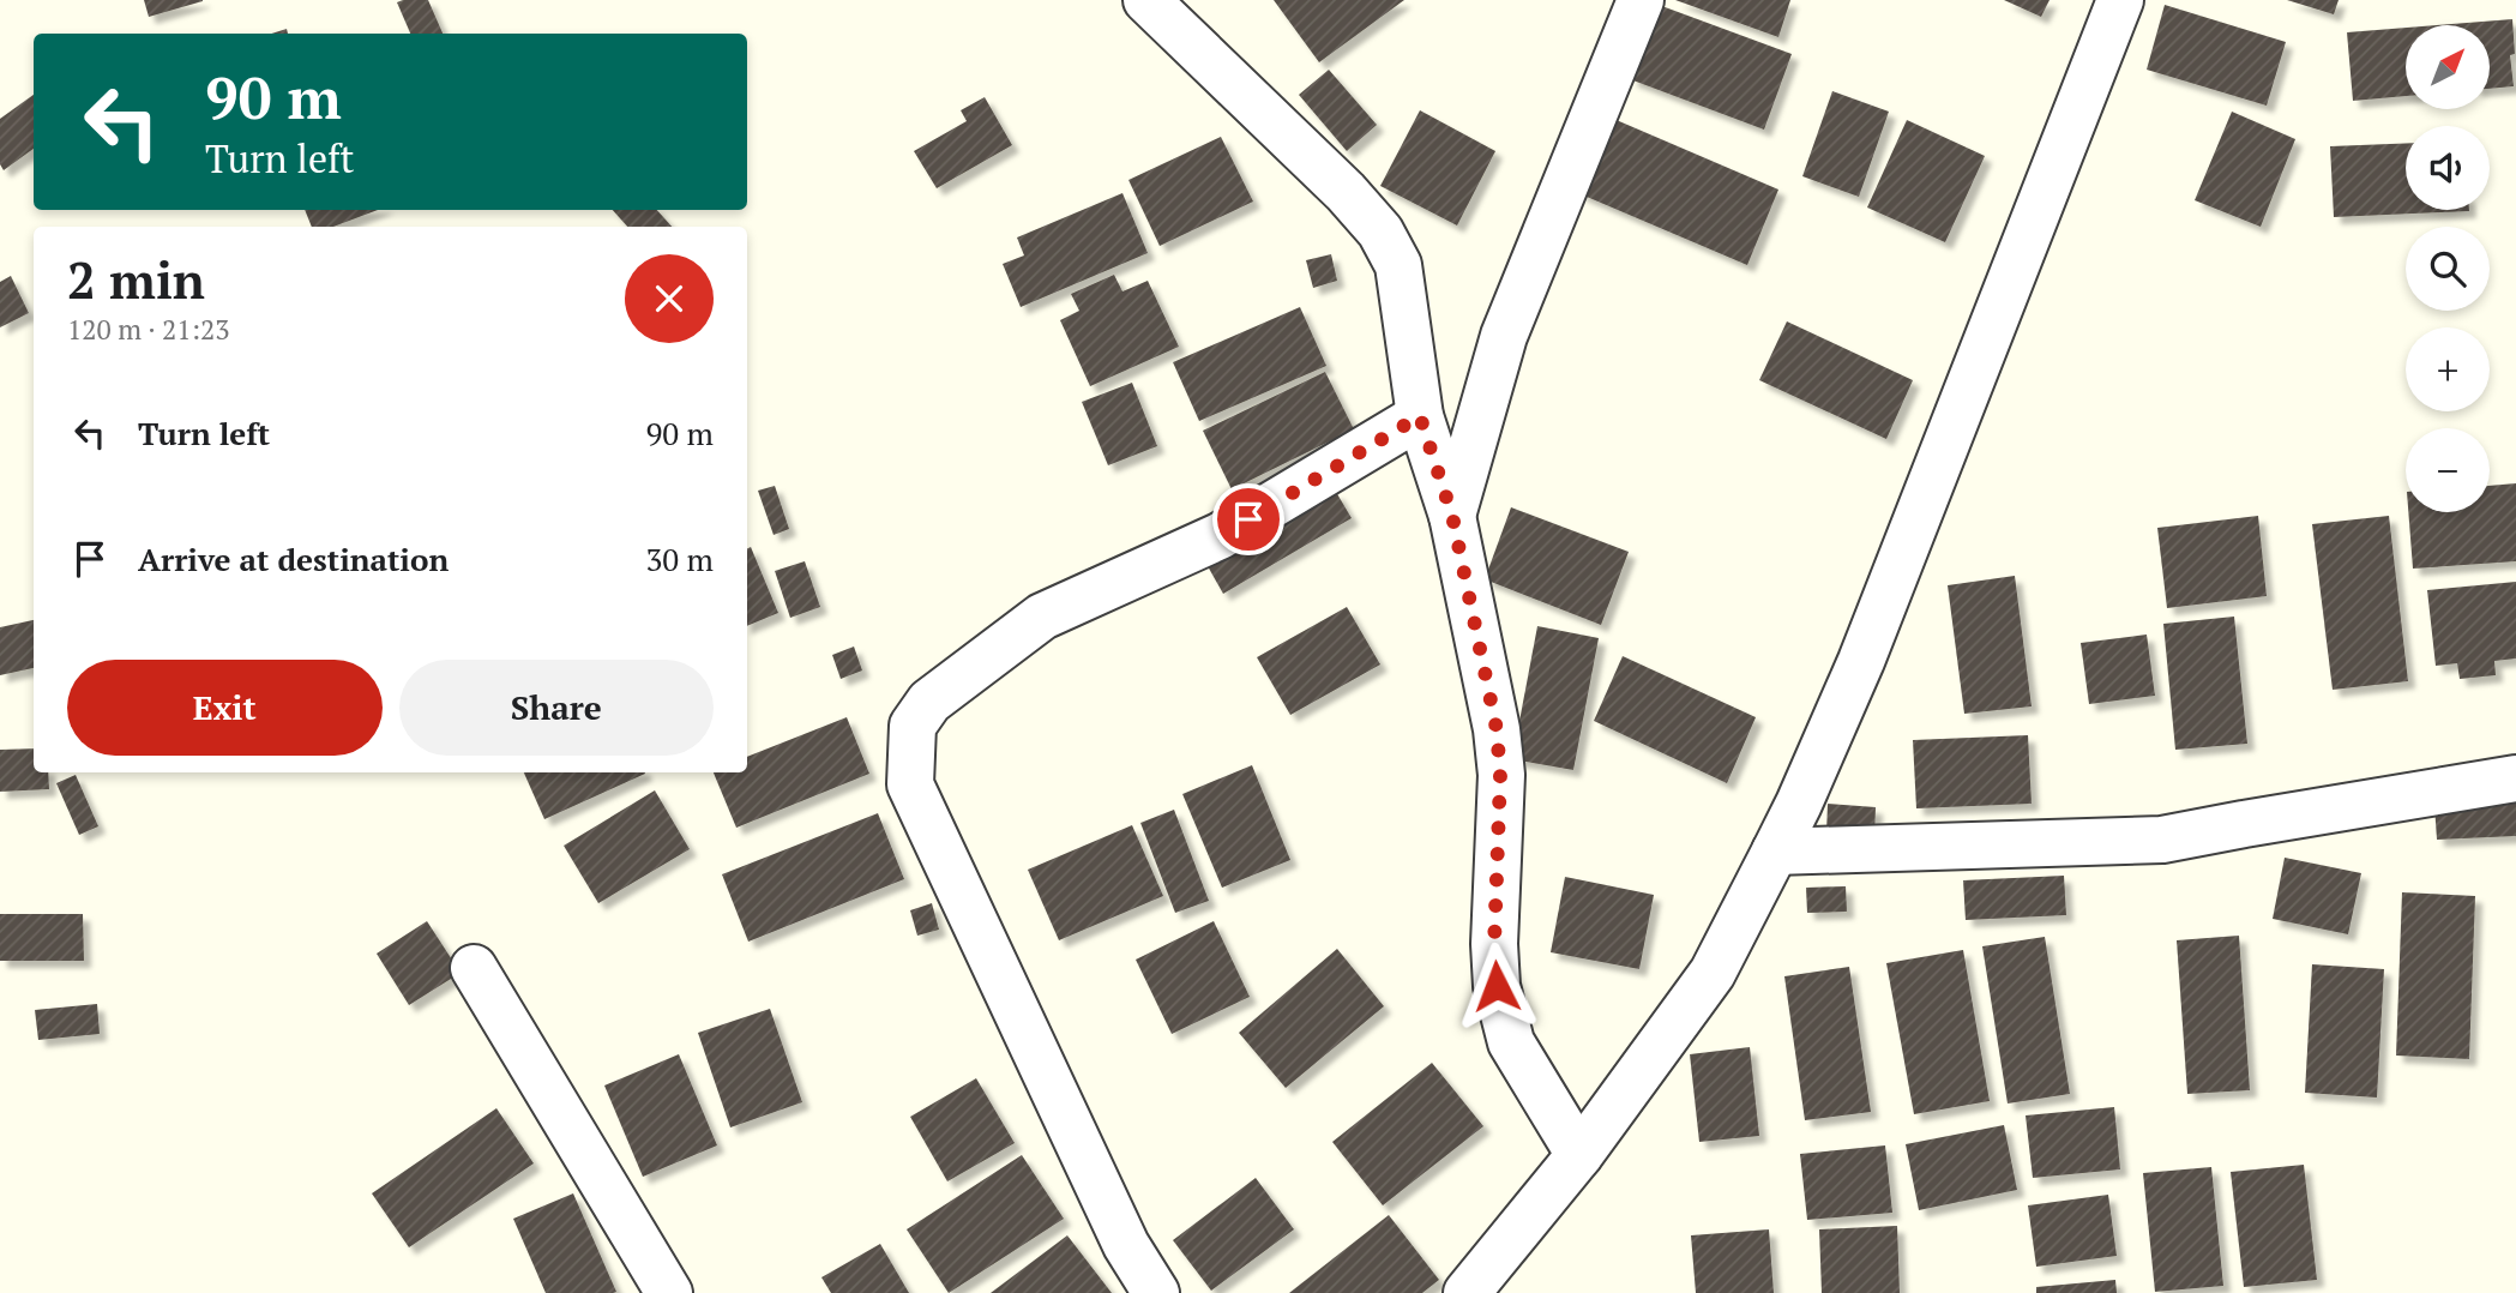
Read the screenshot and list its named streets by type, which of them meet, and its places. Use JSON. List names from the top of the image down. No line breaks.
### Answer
{"north":"top right","page":{"map_buttons":["+","−"],"turn":["90 m","Turn left"],"heading":["2 min","120 m · 21:23"],"list":[{"name":"Turn left","value":"90 m"},{"name":"Arrive at destination","value":"30 m"}],"buttons":["Exit","Share"]}}
